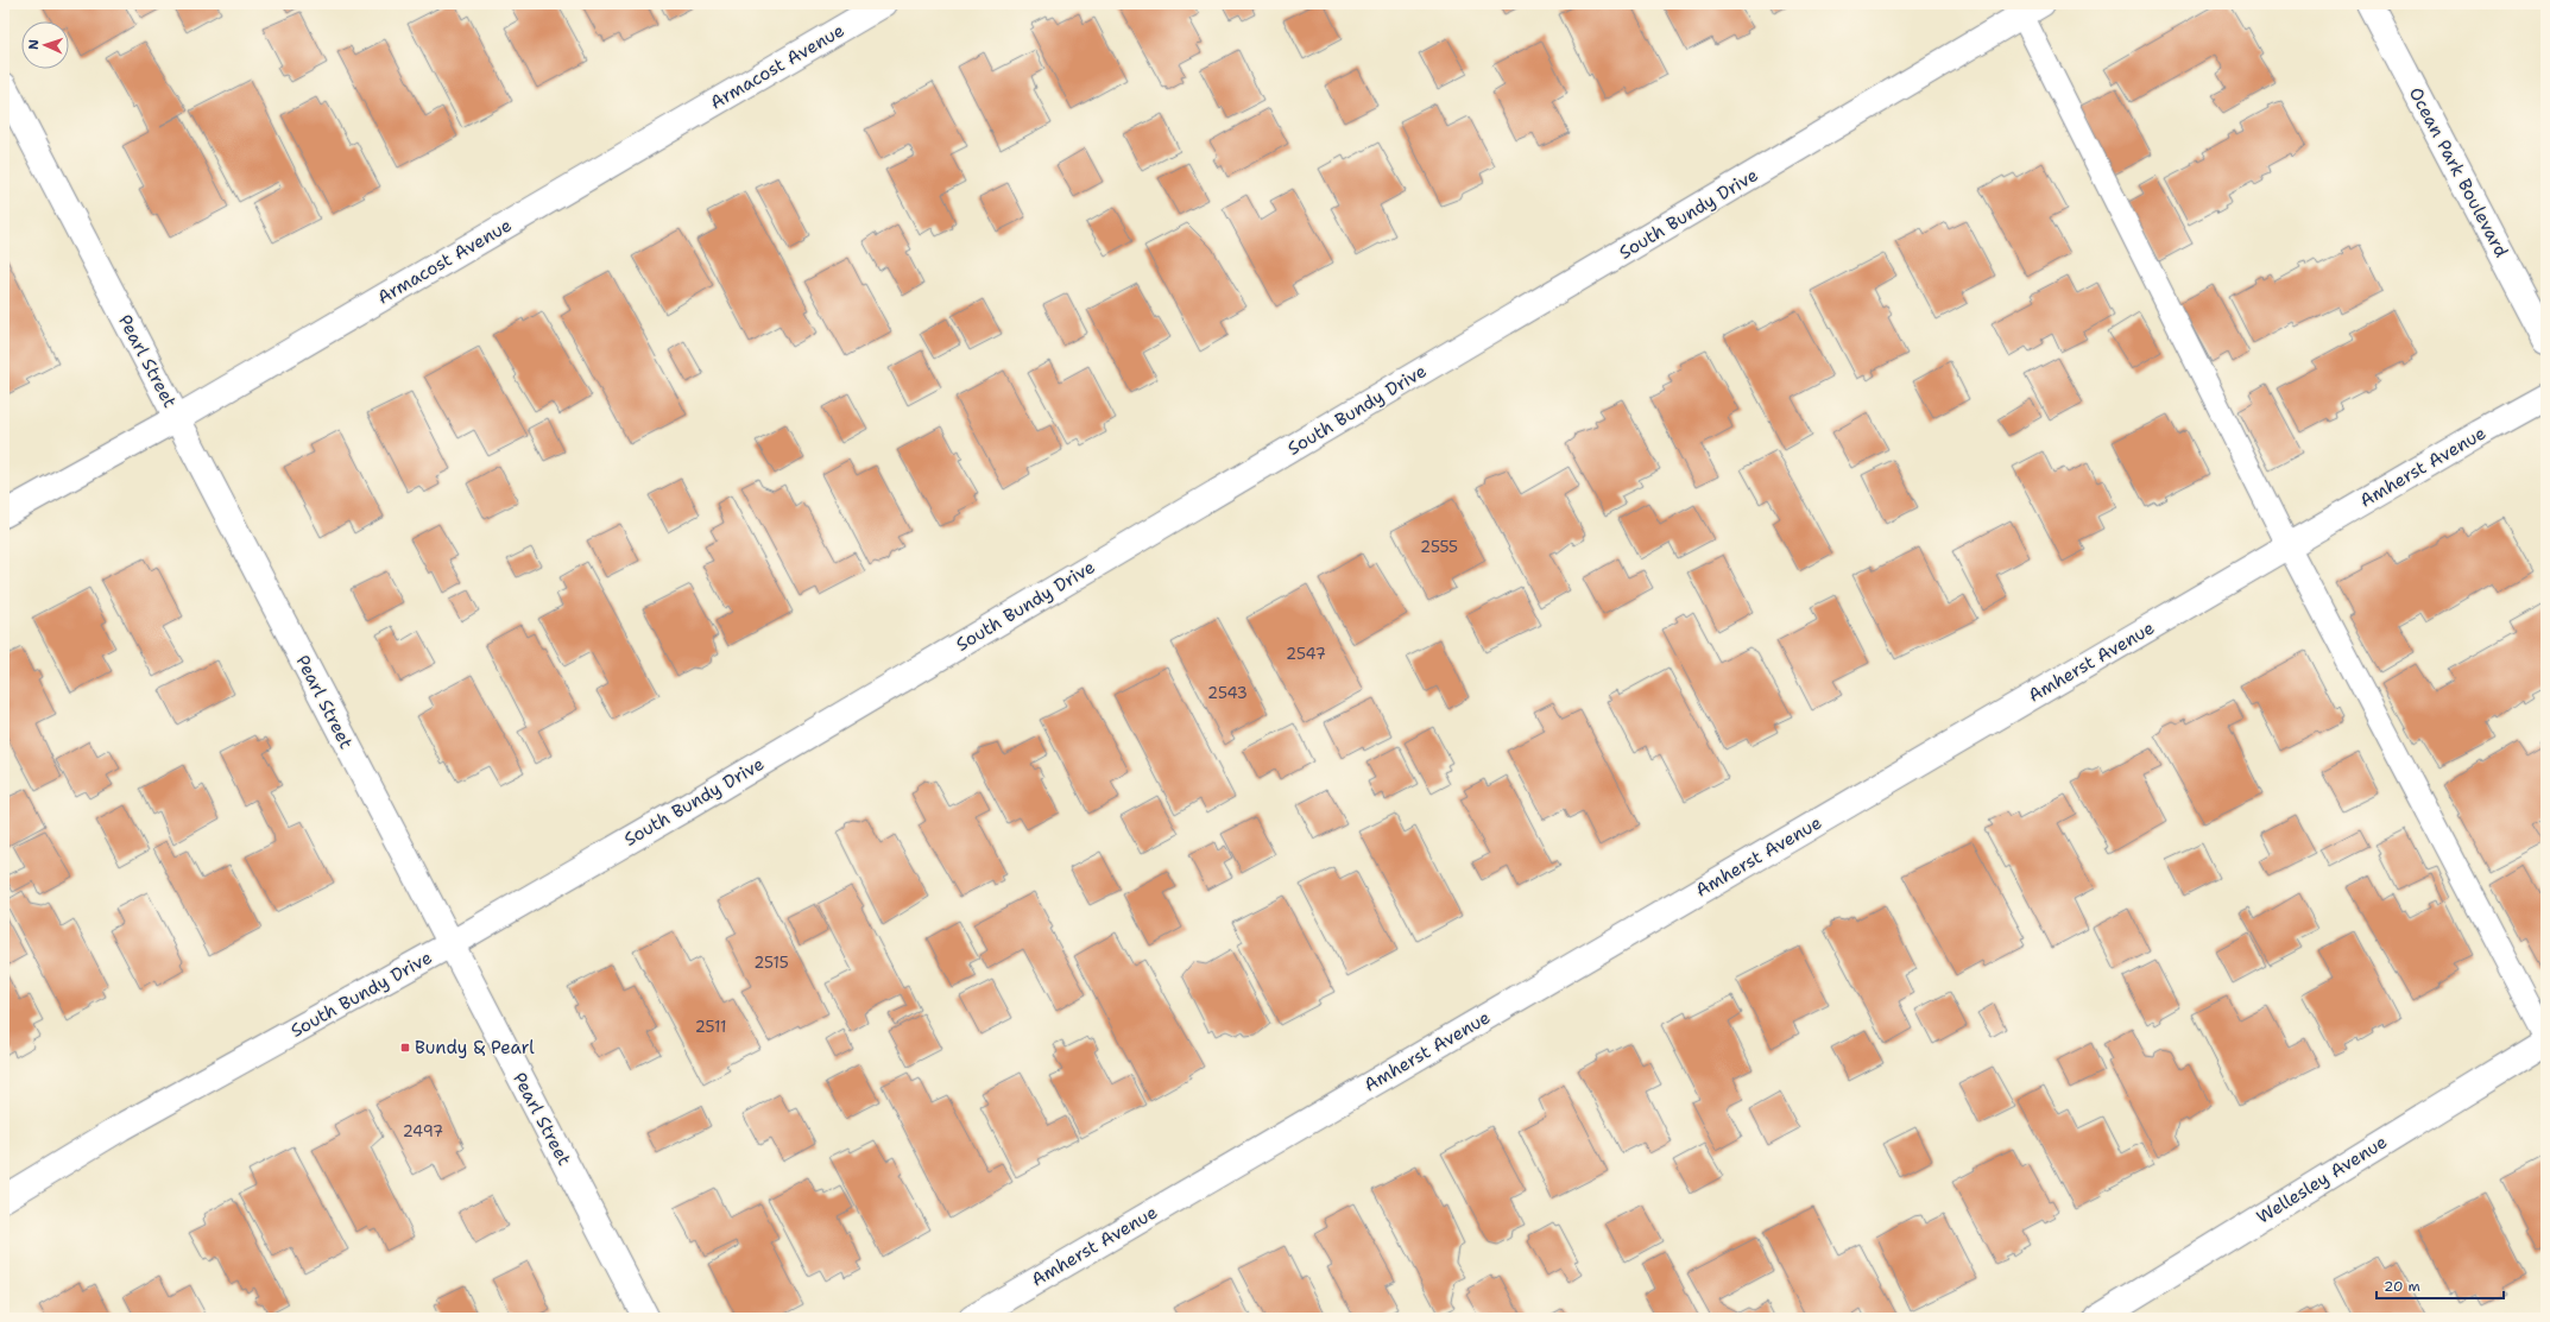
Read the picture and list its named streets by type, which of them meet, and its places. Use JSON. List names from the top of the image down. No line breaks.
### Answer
{"streets":{"street":["Armacost Avenue","Ocean Park Boulevard","South Bundy Drive","Pearl Street","Amherst Avenue","Wellesley Avenue"]},"crossings":[["Armacost Avenue","Pearl Street"],["South Bundy Drive","Pearl Street"]],"places":{"transit":["Bundy & Pearl"]},"house_numbers":["2555","2547","2543","2515","2511","2497"],"scale_bar":"20 m","north":"left"}
